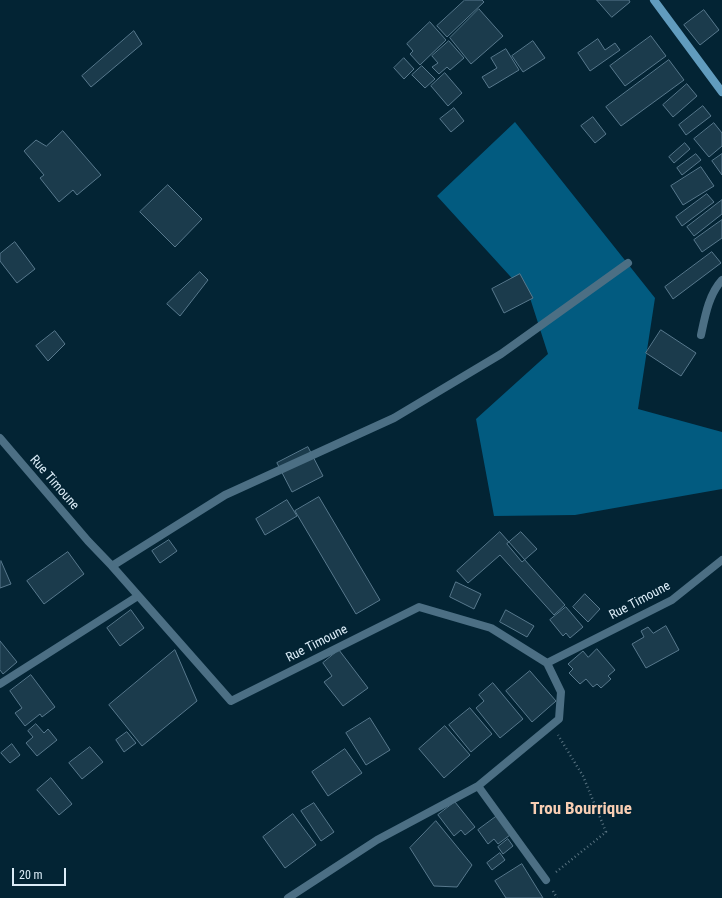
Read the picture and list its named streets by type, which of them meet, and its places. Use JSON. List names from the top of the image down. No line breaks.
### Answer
{"streets":{"street":["Rue Timoune"]},"districts":["Trou Bourrique"],"scale_bar":"20 m"}
